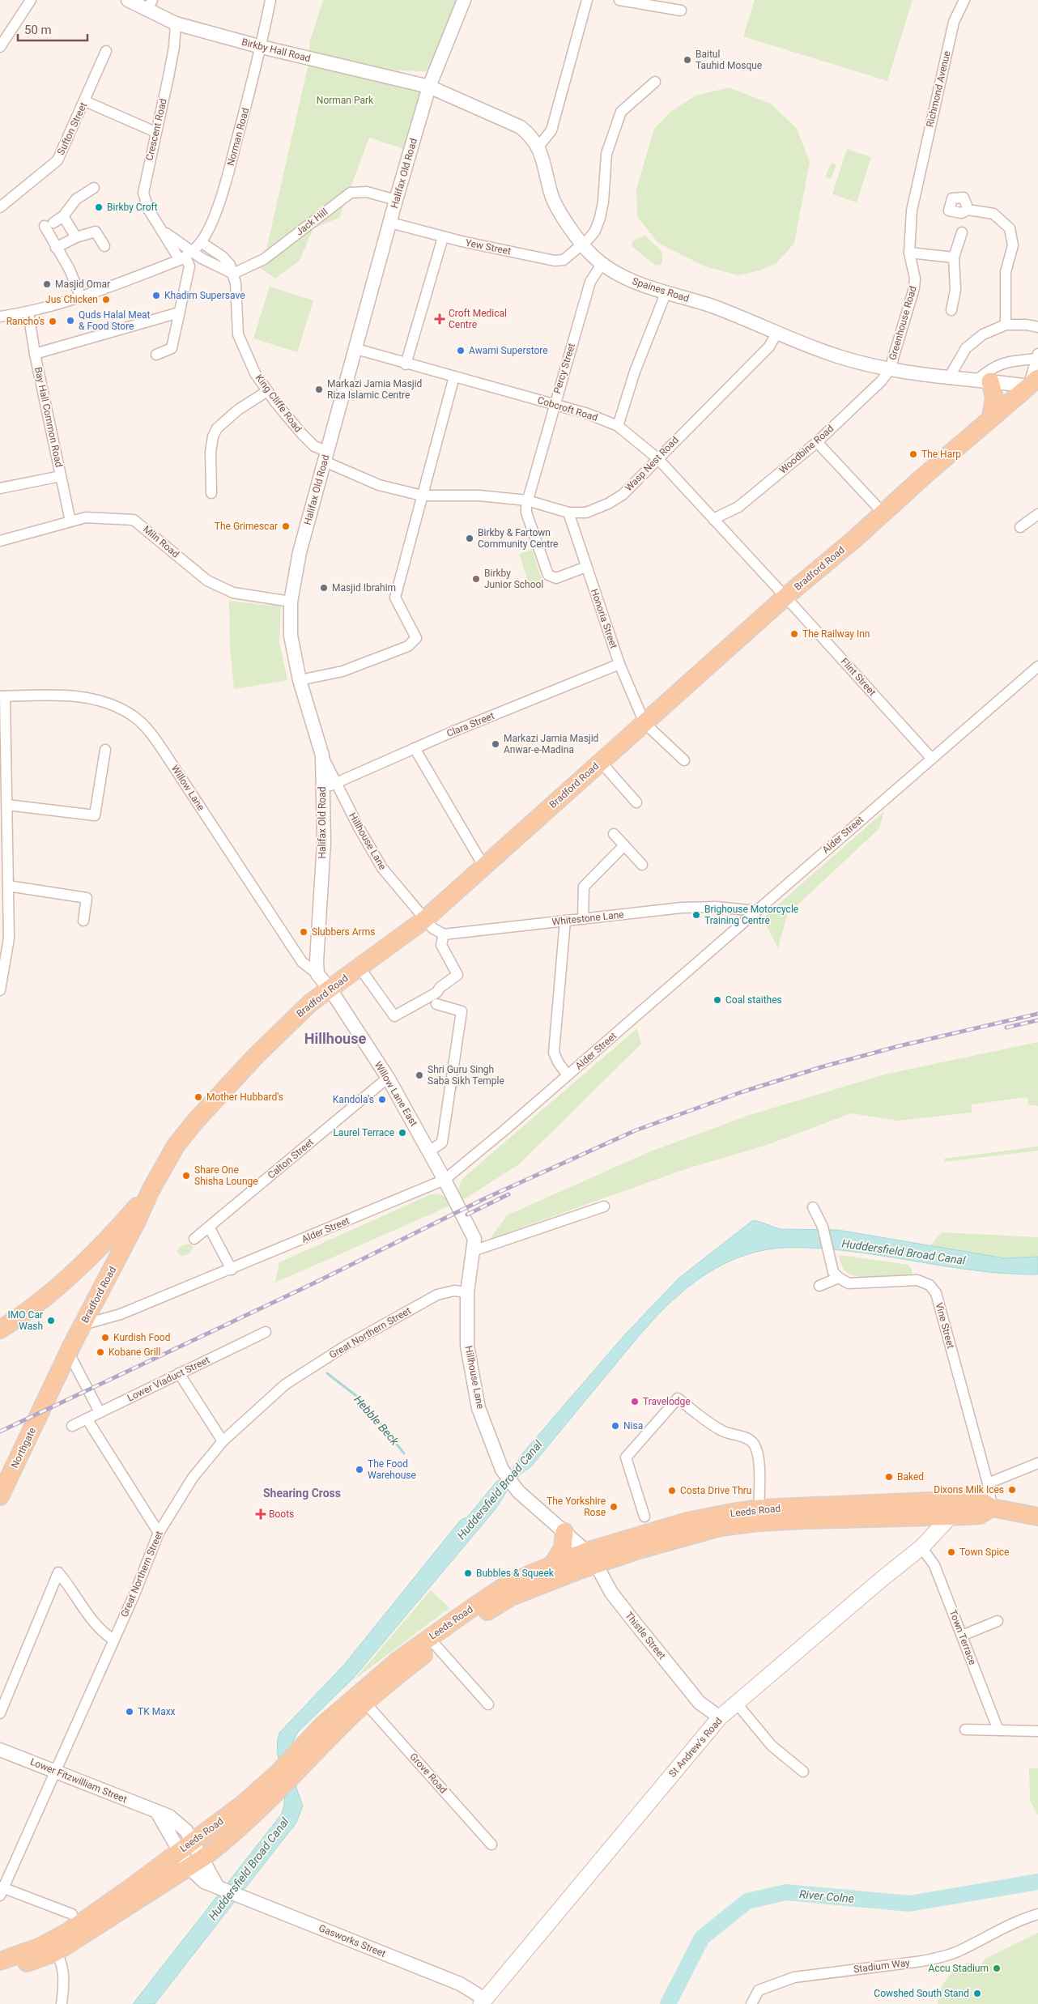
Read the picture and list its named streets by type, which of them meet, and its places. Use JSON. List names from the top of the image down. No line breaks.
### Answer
{"streets":{"main road":["Bradford Road","Northgate","Leeds Road","St Andrew's Road"],"street":["Birkby Hall Road","Richmond Avenue","Sufton Street","Crescent Road","Norman Road","Halifax Old Road","Jack Hill","Yew Street","Spaines Road","Greenhouse Road","Percy Street","King Cliffe Road","Cobcroft Road","Bay Hall Common Road","Woodbine Road","Wasp Nest Road","Miln Road","Honoria Street","Flint Street","Clara Street","Willow Lane","Alder Street","Hillhouse Lane","Whitestone Lane","Willow Lane East","Calton Street","Vine Street","Great Northern Street","Lower Viaduct Street","Thistle Street","Town Terrace","Grove Road","Lower Fitzwilliam Street","Gasworks Street","Stadium Way"]},"crossings":[["Birkby Hall Road","Crescent Road"],["Birkby Hall Road","Norman Road"],["Birkby Hall Road","Halifax Old Road"],["Birkby Hall Road","Spaines Road"],["Richmond Avenue","Greenhouse Road"],["Crescent Road","Norman Road"],["Norman Road","King Cliffe Road"],["Halifax Old Road","Jack Hill"],["Halifax Old Road","Yew Street"],["Halifax Old Road","Spaines Road"],["Halifax Old Road","King Cliffe Road"],["Halifax Old Road","Cobcroft Road"],["Halifax Old Road","Wasp Nest Road"],["Halifax Old Road","Miln Road"],["Halifax Old Road","Clara Street"],["Halifax Old Road","Willow Lane"],["Halifax Old Road","Hillhouse Lane"],["Jack Hill","King Cliffe Road"],["Yew Street","Spaines Road"],["Spaines Road","Greenhouse Road"],["Spaines Road","Percy Street"],["Spaines Road","Woodbine Road"],["Spaines Road","Wasp Nest Road"],["Spaines Road","Bradford Road"],["Greenhouse Road","Woodbine Road"],["Percy Street","Cobcroft Road"],["Percy Street","Wasp Nest Road"],["King Cliffe Road","Wasp Nest Road"],["Cobcroft Road","Woodbine Road"],["Cobcroft Road","Wasp Nest Road"],["Cobcroft Road","Bradford Road"],["Cobcroft Road","Flint Street"],["Bay Hall Common Road","Miln Road"],["Wasp Nest Road","Honoria Street"],["Bradford Road","Honoria Street"],["Bradford Road","Flint Street"],["Bradford Road","Alder Street"],["Bradford Road","Hillhouse Lane"],["Bradford Road","Willow Lane East"],["Bradford Road","Northgate"],["Honoria Street","Clara Street"],["Flint Street","Alder Street"],["Clara Street","Hillhouse Lane"],["Alder Street","Hillhouse Lane"],["Alder Street","Whitestone Lane"],["Alder Street","Willow Lane East"],["Hillhouse Lane","Willow Lane East"],["Hillhouse Lane","Great Northern Street"],["Hillhouse Lane","Leeds Road"],["Hillhouse Lane","Thistle Street"],["Willow Lane East","Calton Street"],["Vine Street","Leeds Road"],["Great Northern Street","Lower Fitzwilliam Street"],["Leeds Road","Thistle Street"],["Leeds Road","St Andrew's Road"],["Leeds Road","Grove Road"],["Leeds Road","Lower Fitzwilliam Street"],["Leeds Road","Gasworks Street"],["Thistle Street","St Andrew's Road"],["Town Terrace","St Andrew's Road"],["St Andrew's Road","Gasworks Street"],["Lower Fitzwilliam Street","Gasworks Street"]],"districts":["Hillhouse","Shearing Cross"],"water":["Huddersfield Broad Canal","Hebble Beck","River Colne"],"parks":["Norman Park"],"places":{"other":["Baitul Tauhid Mosque","Birkby Croft","Masjid Omar","Khadim Supersave","Jus Chicken","Quds Halal Meat & Food Store","Rancho's","Awami Superstore","Markazi Jamia Masjid Riza Islamic Centre","The Harp","The Grimescar","Birkby & Fartown Community Centre","Birkby Junior School","Masjid Ibrahim","The Railway Inn","Markazi Jamia Masjid Anwar-e-Madina","Brighouse Motorcycle Training Centre","Slubbers Arms","Coal staithes","Shri Guru Singh Saba Sikh Temple","Mother Hubbard's","Kandola's","Laurel Terrace","Share One Shisha Lounge","IMO Car Wash","Kurdish Food","Kobane Grill","Travelodge","Nisa","The Food Warehouse","Baked","Dixons Milk Ices","Costa Drive Thru","The Yorkshire Rose","Town Spice","Bubbles & Squeek","TK Maxx","Accu Stadium","Cowshed South Stand"],"health":["Croft Medical Centre","Boots"]},"scale_bar":"50 m"}
